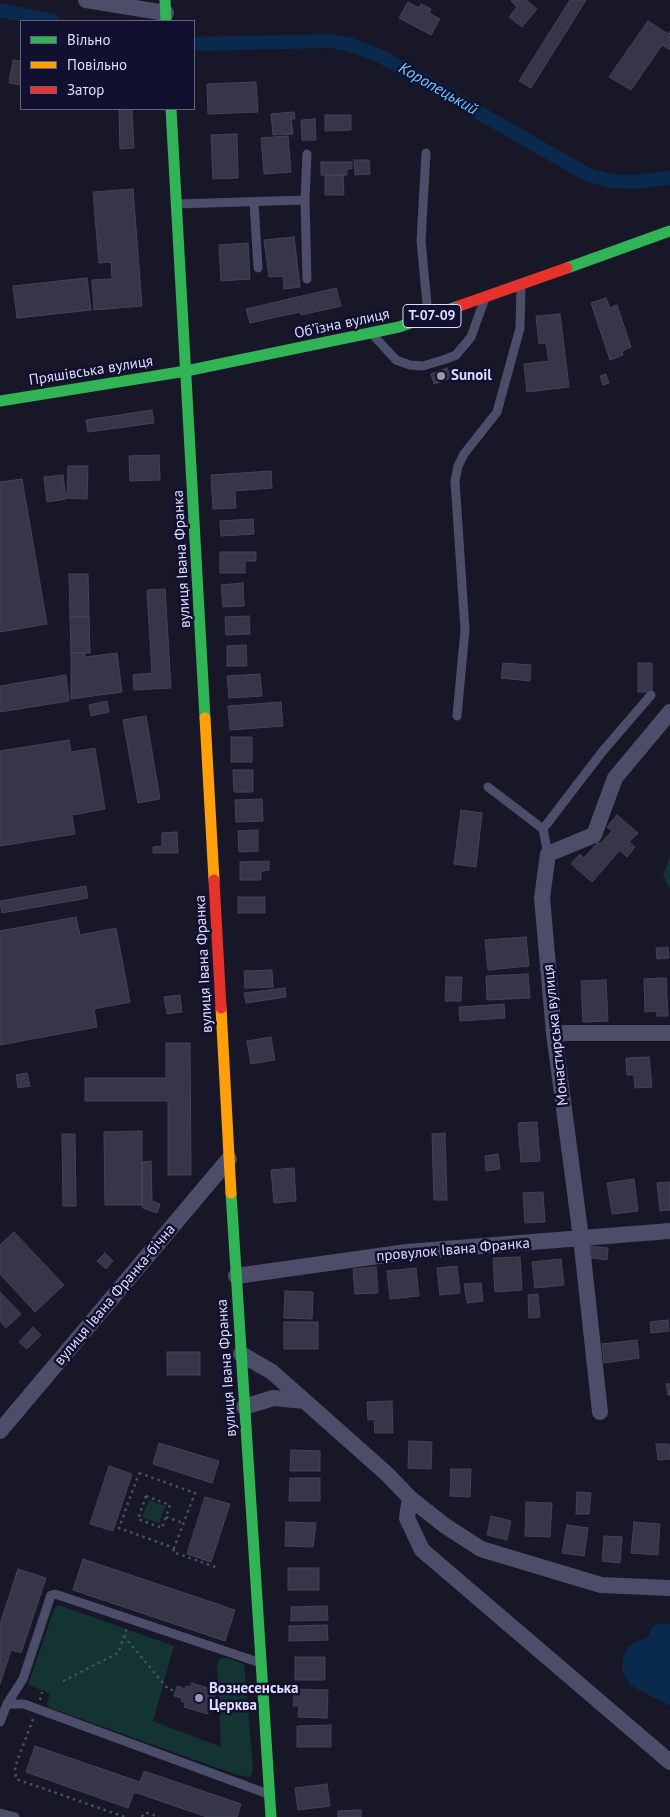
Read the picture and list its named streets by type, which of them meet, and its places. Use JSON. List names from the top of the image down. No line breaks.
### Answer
{"streets":{"street":["Т-07-09","Обʼїзна вулиця","Пряшівська вулиця","вулиця Івана Франка","Монастирська вулиця","провулок Івана Франка","вулиця Івана Франка-бічна"]},"crossings":[["Обʼїзна вулиця","Пряшівська вулиця"],["Обʼїзна вулиця","вулиця Івана Франка"],["Пряшівська вулиця","вулиця Івана Франка"],["вулиця Івана Франка","провулок Івана Франка"],["вулиця Івана Франка","вулиця Івана Франка-бічна"],["Монастирська вулиця","провулок Івана Франка"]],"water":["Коропецький"],"places":["Sunoil","Вознесенська Церква"],"legend":["Вільно","Повільно","Затор"]}
